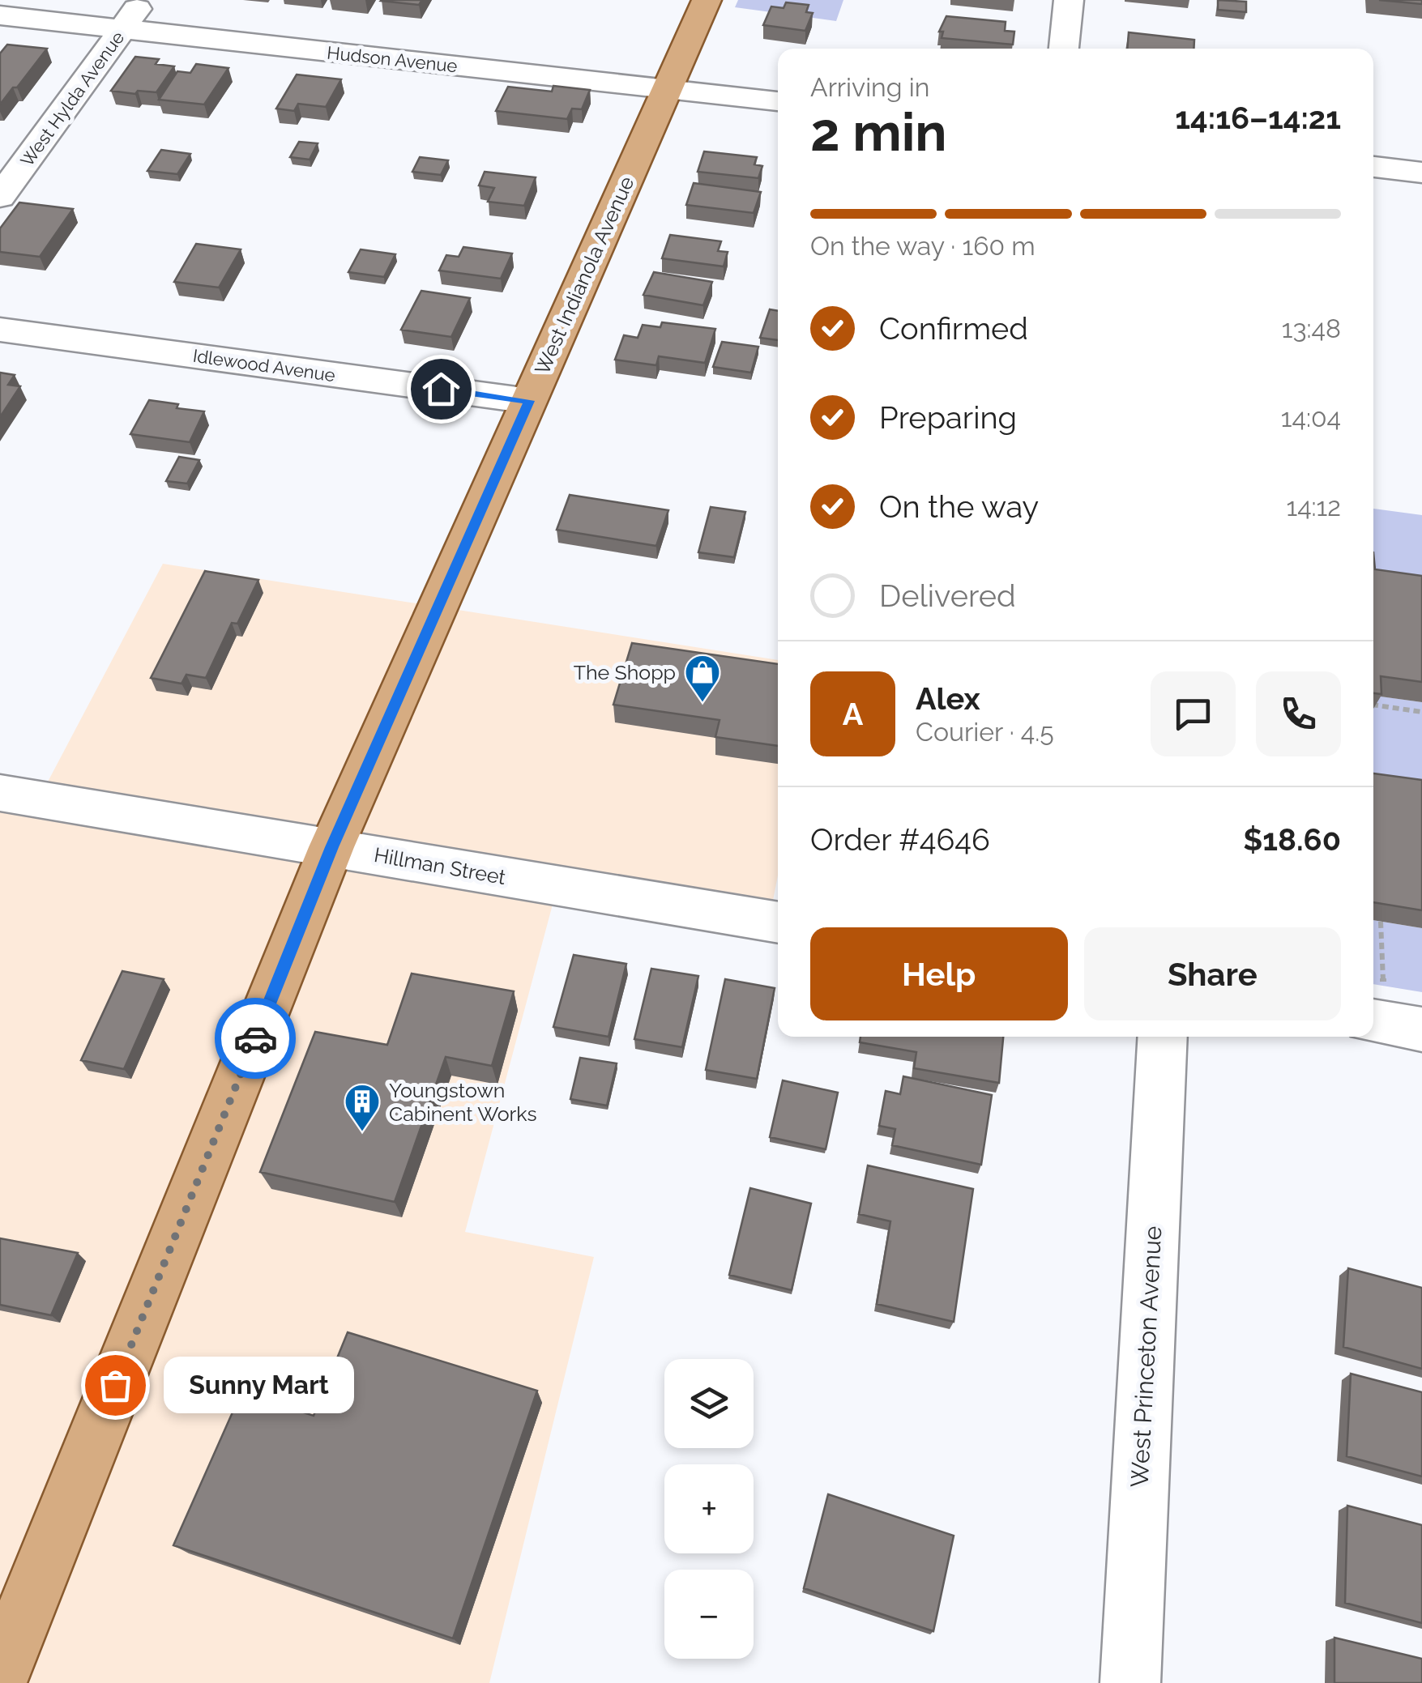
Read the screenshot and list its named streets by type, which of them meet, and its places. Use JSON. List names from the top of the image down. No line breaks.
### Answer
{"streets":{"main road":["West Indianola Avenue"],"street":["Hudson Avenue","West Hylda Avenue","Idlewood Avenue","Hillman Street","West Princeton Avenue"]},"crossings":[["Hudson Avenue","West Hylda Avenue"],["Hudson Avenue","West Indianola Avenue"],["West Indianola Avenue","Idlewood Avenue"],["West Indianola Avenue","Hillman Street"]],"places":{"shop":["The Shopp"],"building":["Youngstown Cabinent Works"],"other":["Sunny Mart"]},"page":{"heading":["2 min","Arriving in","14:16–14:21"],"panel":["Alex","Courier · 4.5","Order #4646","$18.60"],"bar":"On the way · 160 m","list":[["Confirmed","13:48"],["Preparing","14:04"],["On the way","14:12"],"Delivered"],"round":"A","buttons":["Help","Share"],"bubble":"Sunny Mart","map_buttons":["+","−"]}}
